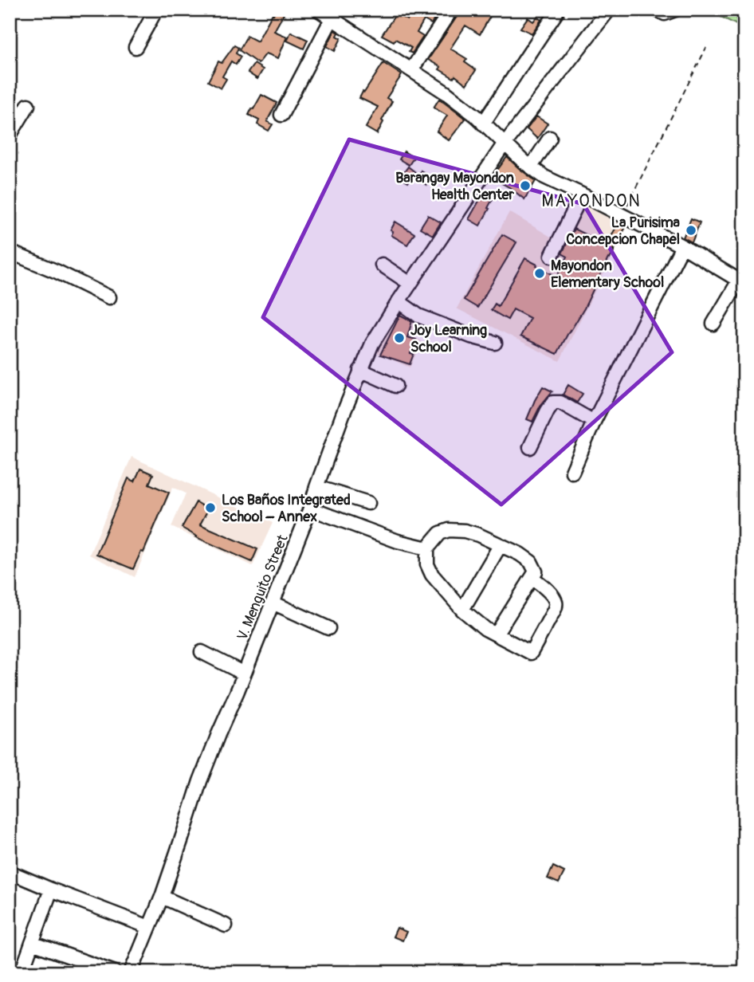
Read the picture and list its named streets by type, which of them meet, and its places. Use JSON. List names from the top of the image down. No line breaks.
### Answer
{"streets":{"street":["V. Menguito Street"]},"districts":["MAYONDON"],"places":["Barangay Mayondon Health Center","La Purisima Concepcion Chapel","Mayondon Elementary School","Joy Learning School","Los Baños Integrated School – Annex"]}
